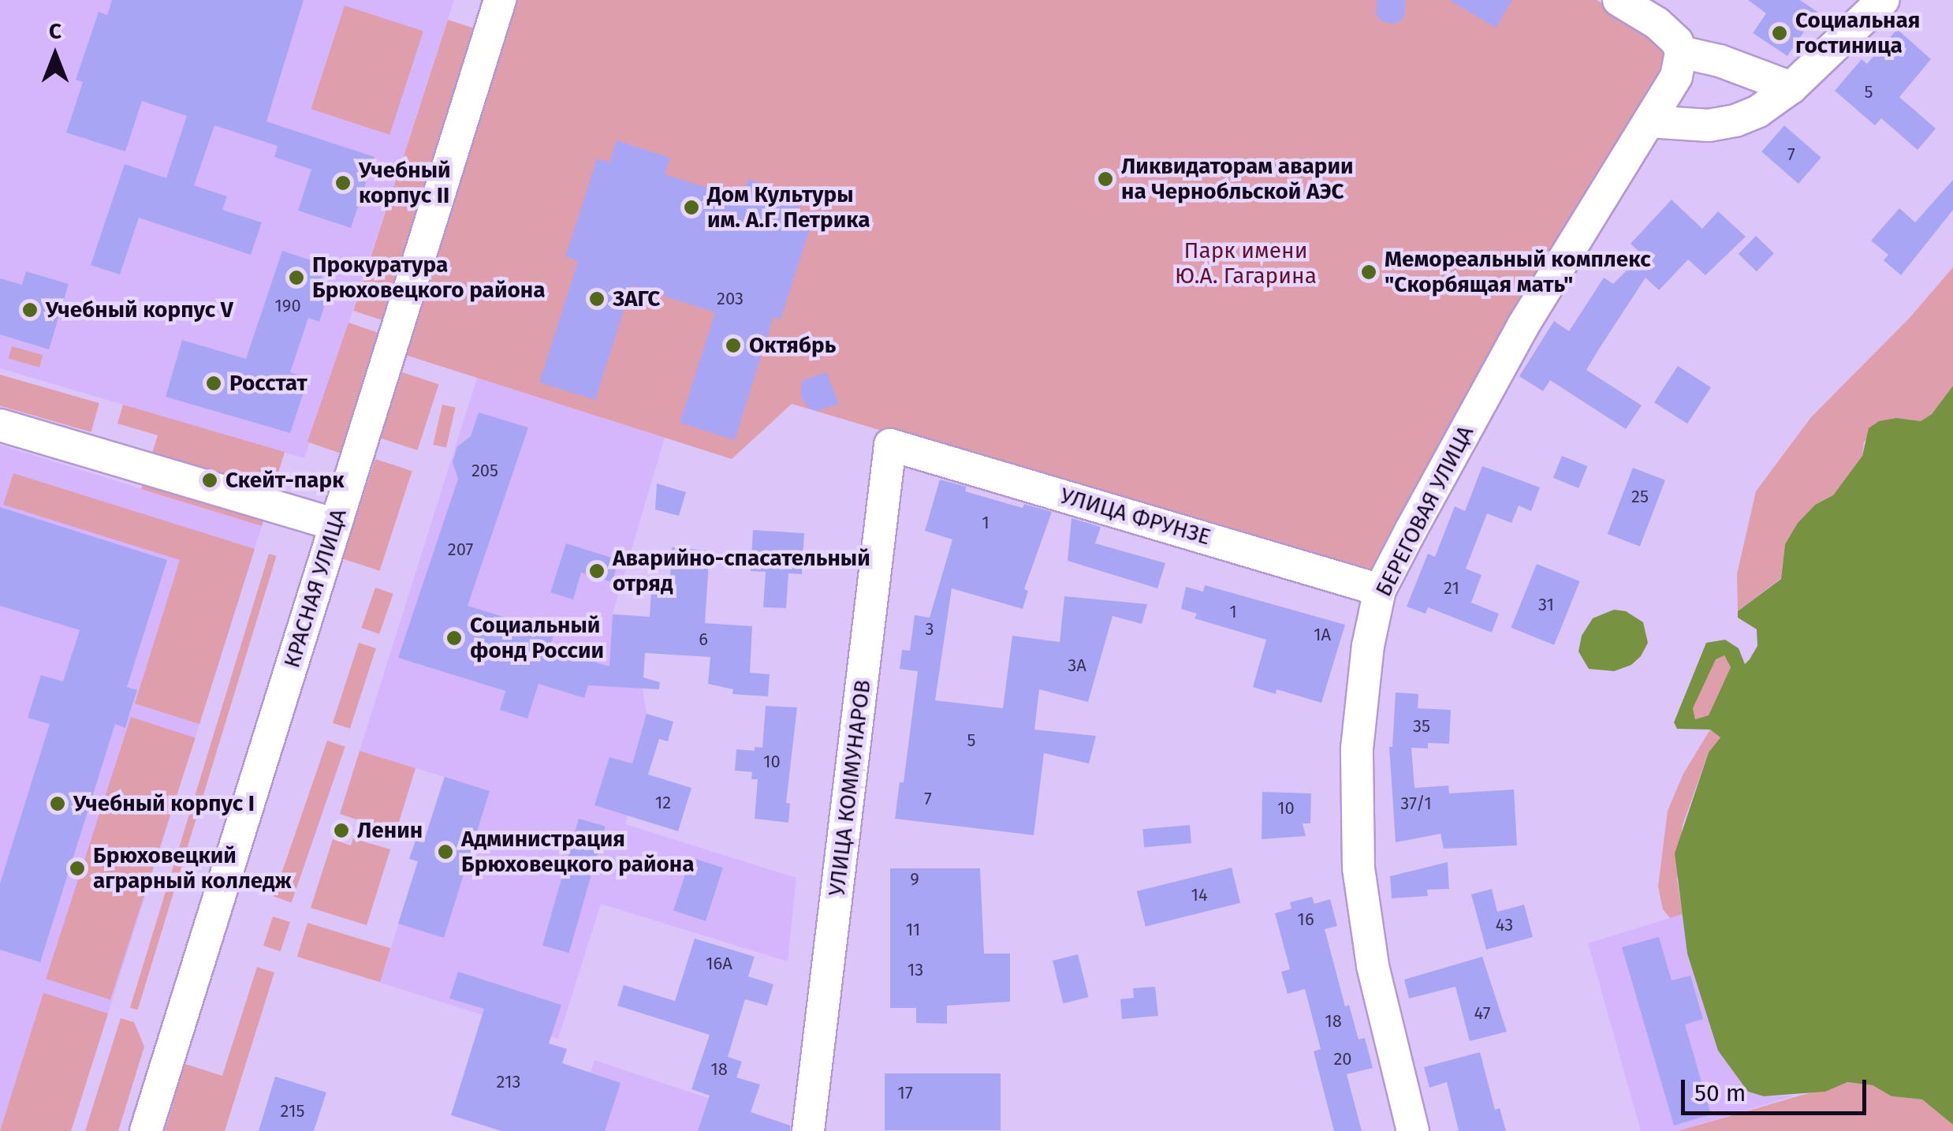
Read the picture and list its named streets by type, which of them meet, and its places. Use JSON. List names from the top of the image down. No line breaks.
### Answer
{"streets":{"street":["БЕРЕГОВАЯ УЛИЦА","УЛИЦА ФРУНЗЕ","КРАСНАЯ УЛИЦА","УЛИЦА КОММУНАРОВ"]},"crossings":[["БЕРЕГОВАЯ УЛИЦА","УЛИЦА ФРУНЗЕ"],["УЛИЦА ФРУНЗЕ","УЛИЦА КОММУНАРОВ"]],"parks":["Парк имени Ю.А. Гагарина"],"places":["Социальная гостиница","Ликвидаторам аварии на Чернобльской АЭС","Учебный корпус II","Дом Культуры им. А.Г. Петрика","Мемореальный комплекс \"Cкорбящая мать\"","Прокуратура Брюховецкого района","ЗАГС","Учебный корпус V","Октябрь","Росстат","Скейт-парк","Аварийно-спасательный отряд","Социальный фонд России","Учебный корпус I","Ленин","Администрация Брюховецкого района","Брюховецкий аграрный колледж"],"house_numbers":["5","7","203","190","205","25","1","207","21","31","1","3","1А","6","3А","35","5","10","7","12","37/1","10","9","14","16","43","11","16А","13","47","18","20","18","213","17","215"],"scale_bar":"50 m","north":"top"}
